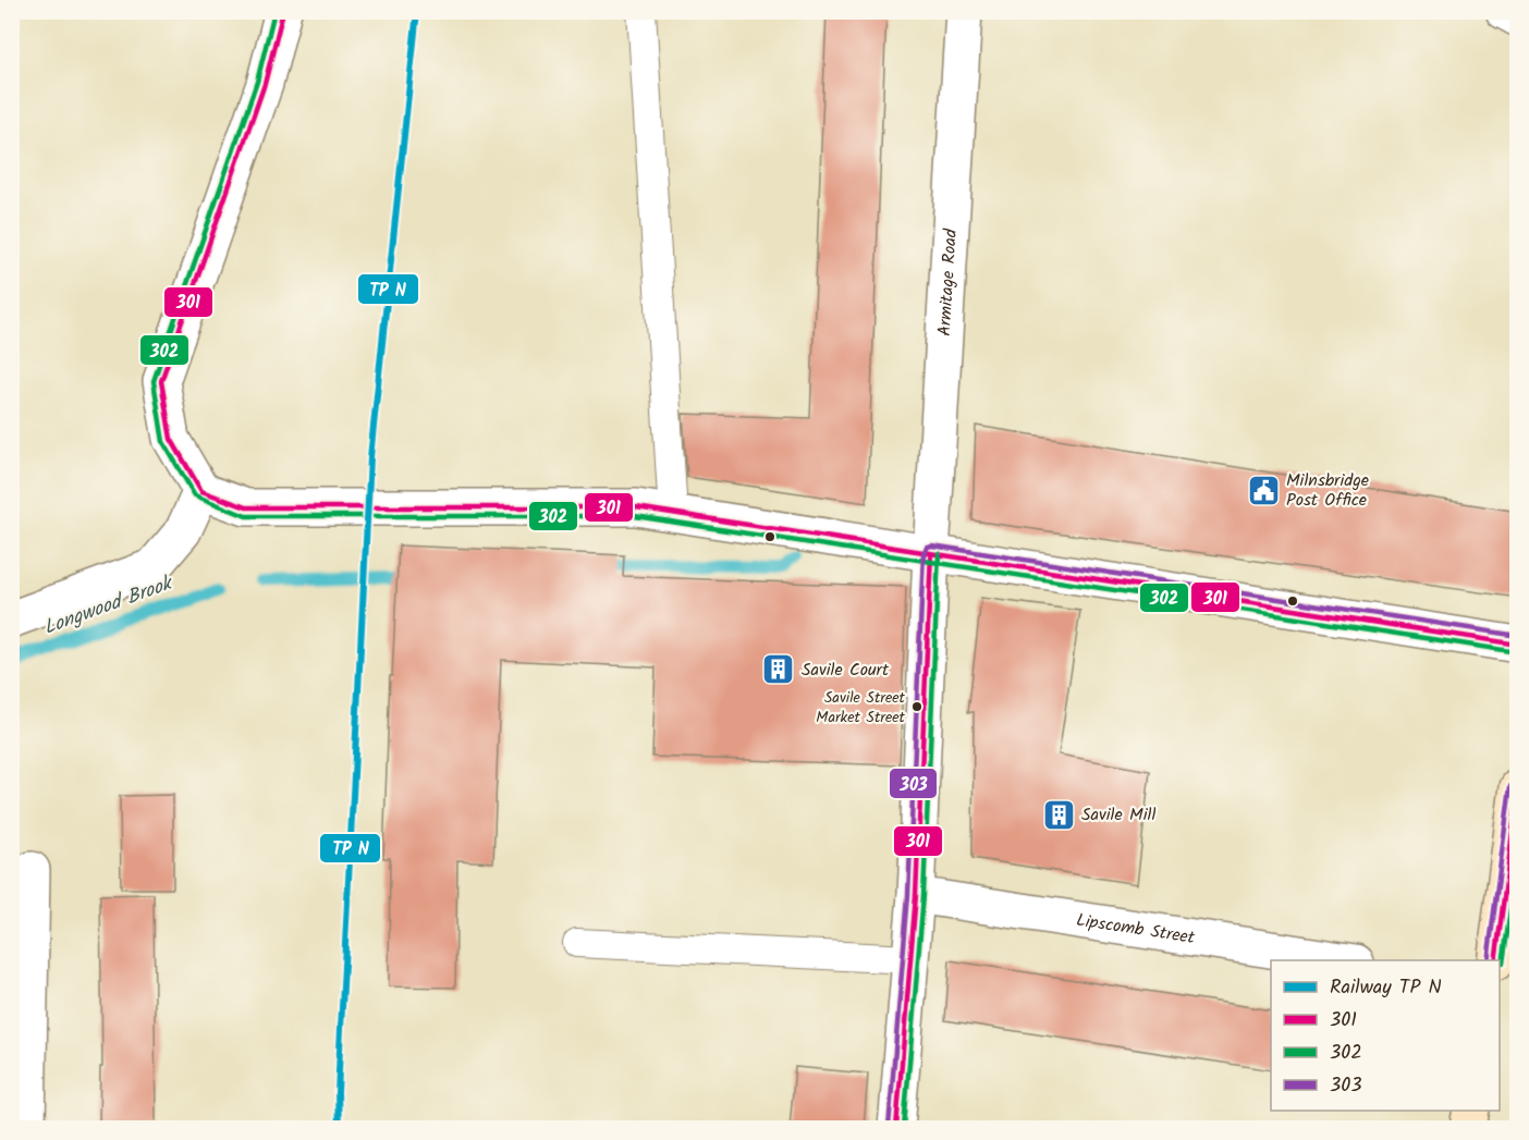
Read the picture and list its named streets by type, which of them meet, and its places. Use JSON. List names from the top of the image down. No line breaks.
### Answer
{"streets":{"street":["Armitage Road","Lipscomb Street"]},"crossings":[["Armitage Road","Lipscomb Street"]],"water":["Longwood Brook"],"places":{"public building":["Milnsbridge Post Office"],"building":["Savile Court","Savile Mill"],"other":["Savile Street Market Street"]},"lines":["transit line 301","transit line 302","transit line 303"],"legend":["Railway TP N","301","302","303"]}
